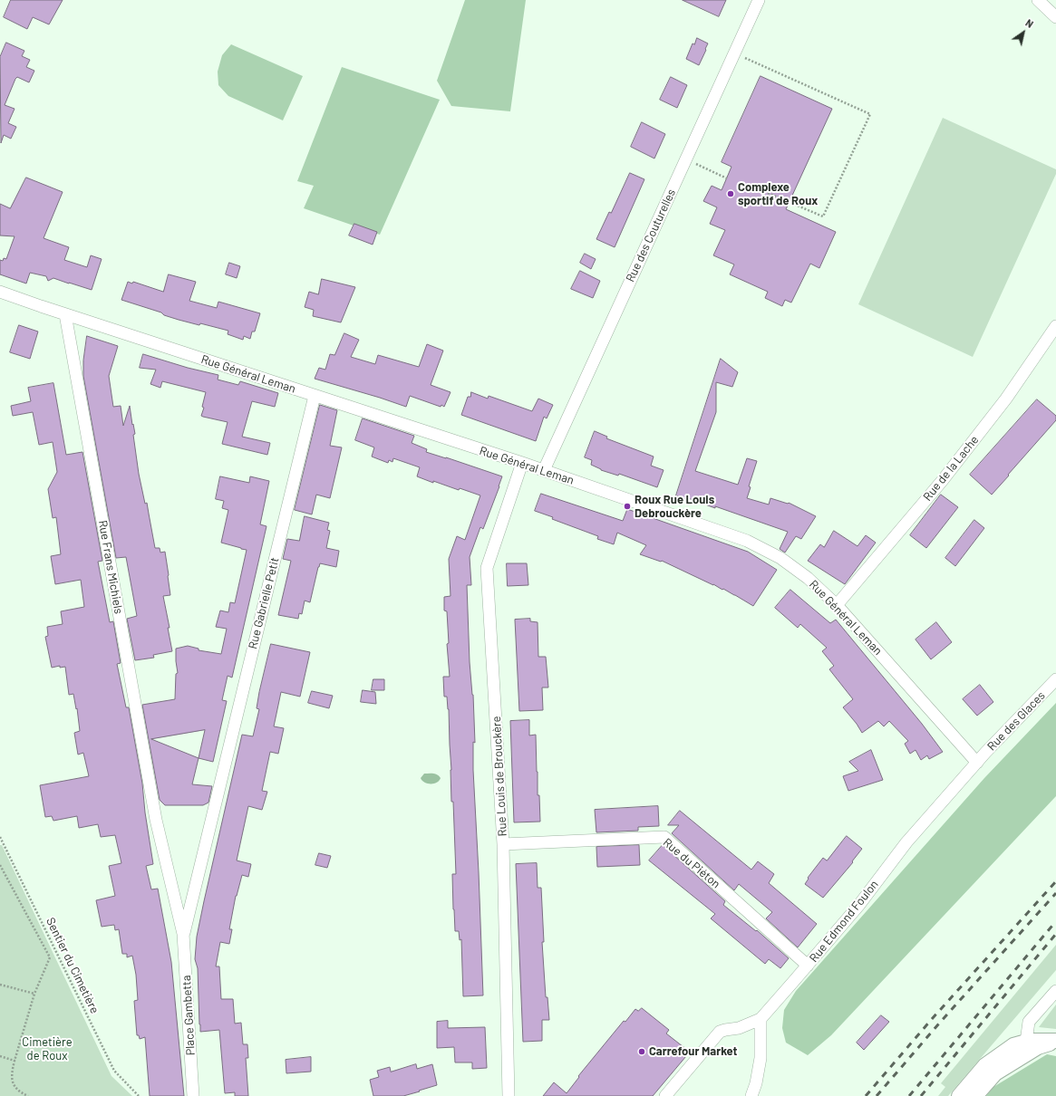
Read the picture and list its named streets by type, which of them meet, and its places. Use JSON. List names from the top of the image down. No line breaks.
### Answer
{"streets":{"street":["Rue des Couturelles","Rue Général Leman","Rue de la Lache","Rue Frans Michiels","Rue Gabrielle Petit","Rue des Glaces","Rue Louis de Brouckère","Rue du Piéton","Rue Edmond Foulon","Place Gambetta"],"path":["Sentier du Cimetière"]},"crossings":[["Rue des Couturelles","Rue Général Leman"],["Rue Général Leman","Rue de la Lache"],["Rue Général Leman","Rue Frans Michiels"],["Rue Général Leman","Rue Gabrielle Petit"],["Rue Général Leman","Rue des Glaces"],["Rue Général Leman","Rue Louis de Brouckère"],["Rue Général Leman","Rue Edmond Foulon"],["Rue Frans Michiels","Place Gambetta"],["Rue Gabrielle Petit","Place Gambetta"],["Rue des Glaces","Rue Edmond Foulon"],["Rue Louis de Brouckère","Rue du Piéton"],["Rue du Piéton","Rue Edmond Foulon"]],"parks":["Cimetière de Roux"],"places":["Complexe sportif de Roux","Roux Rue Louis Debrouckère","Carrefour Market"],"north":"top right"}
